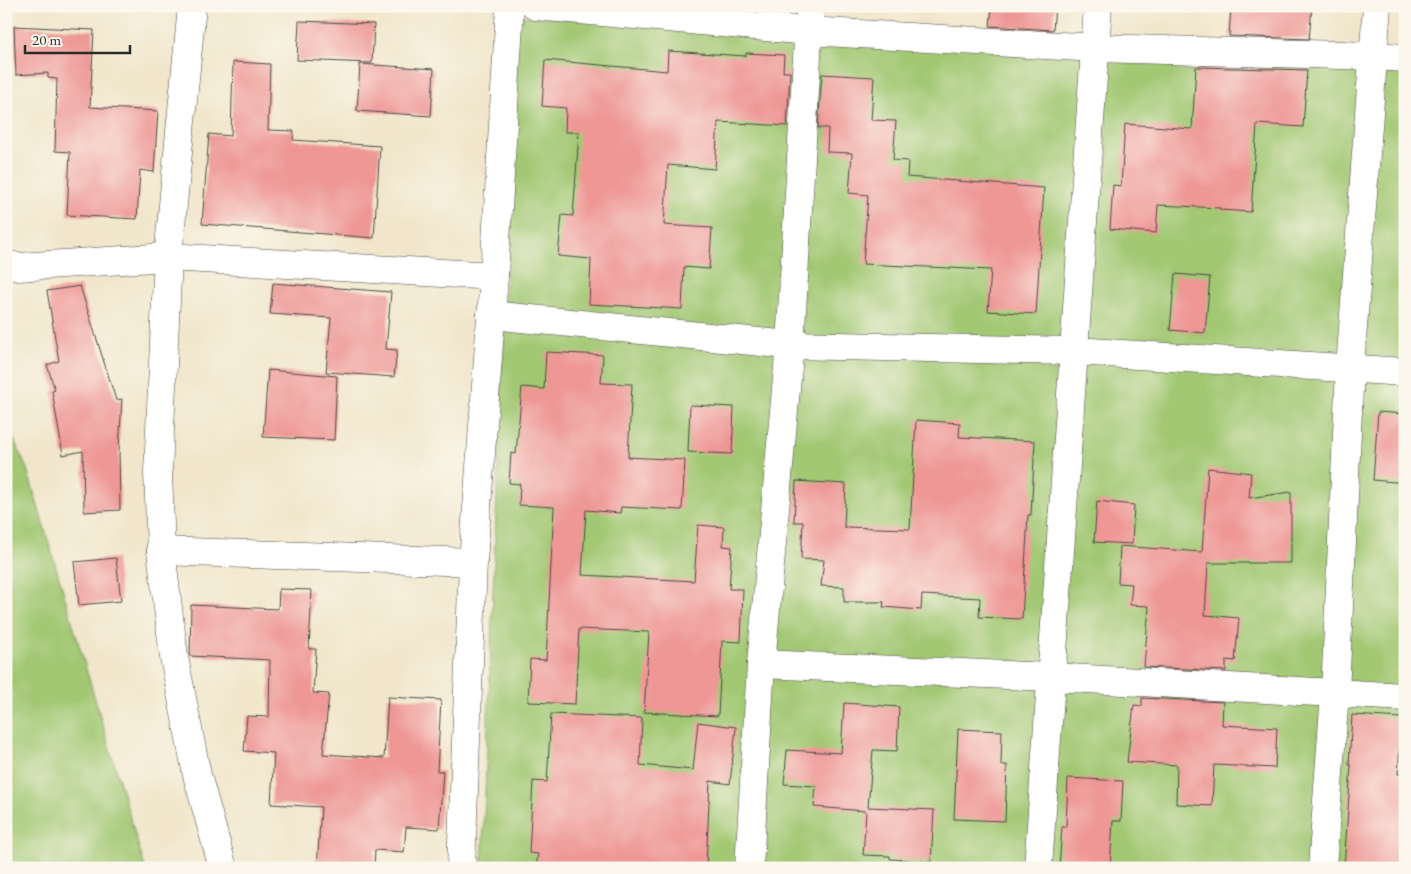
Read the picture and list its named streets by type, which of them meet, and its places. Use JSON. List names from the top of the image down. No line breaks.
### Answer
{"scale_bar":"20 m"}
